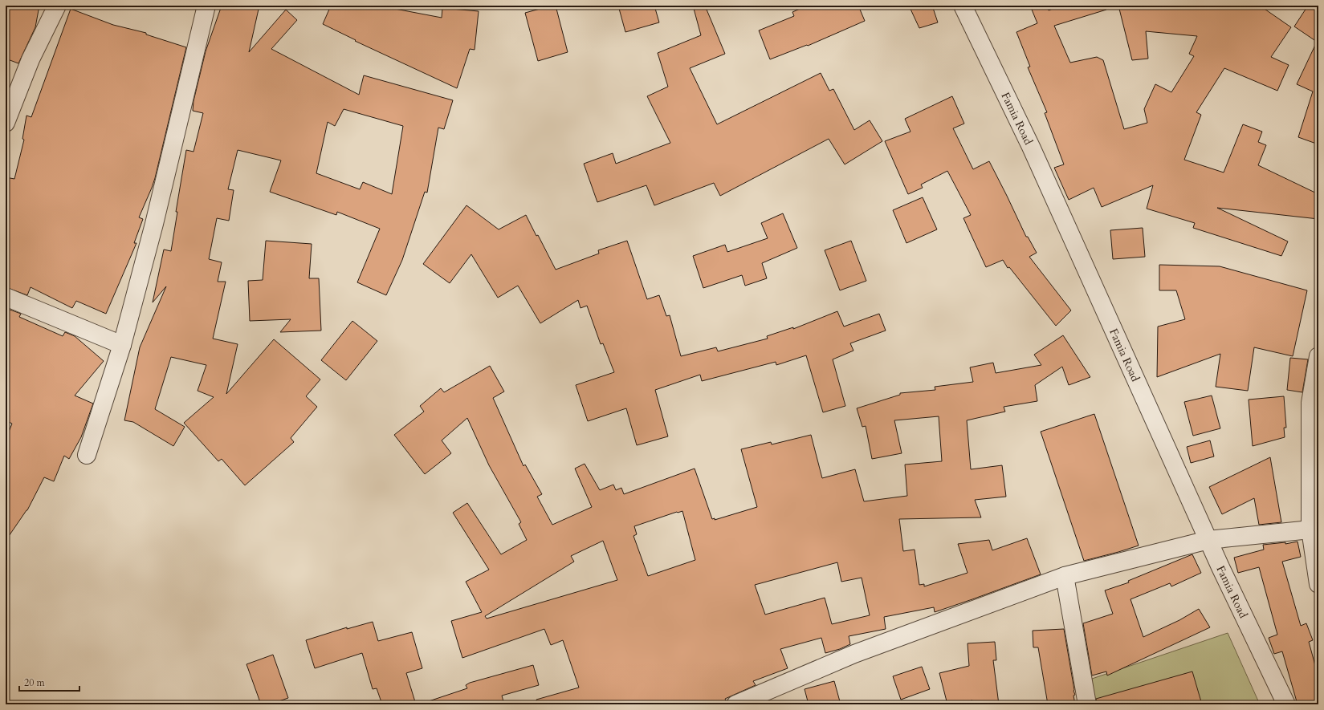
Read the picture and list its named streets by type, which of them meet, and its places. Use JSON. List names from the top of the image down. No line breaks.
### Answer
{"streets":{"street":["Famia Road"]},"scale_bar":"20 m"}
